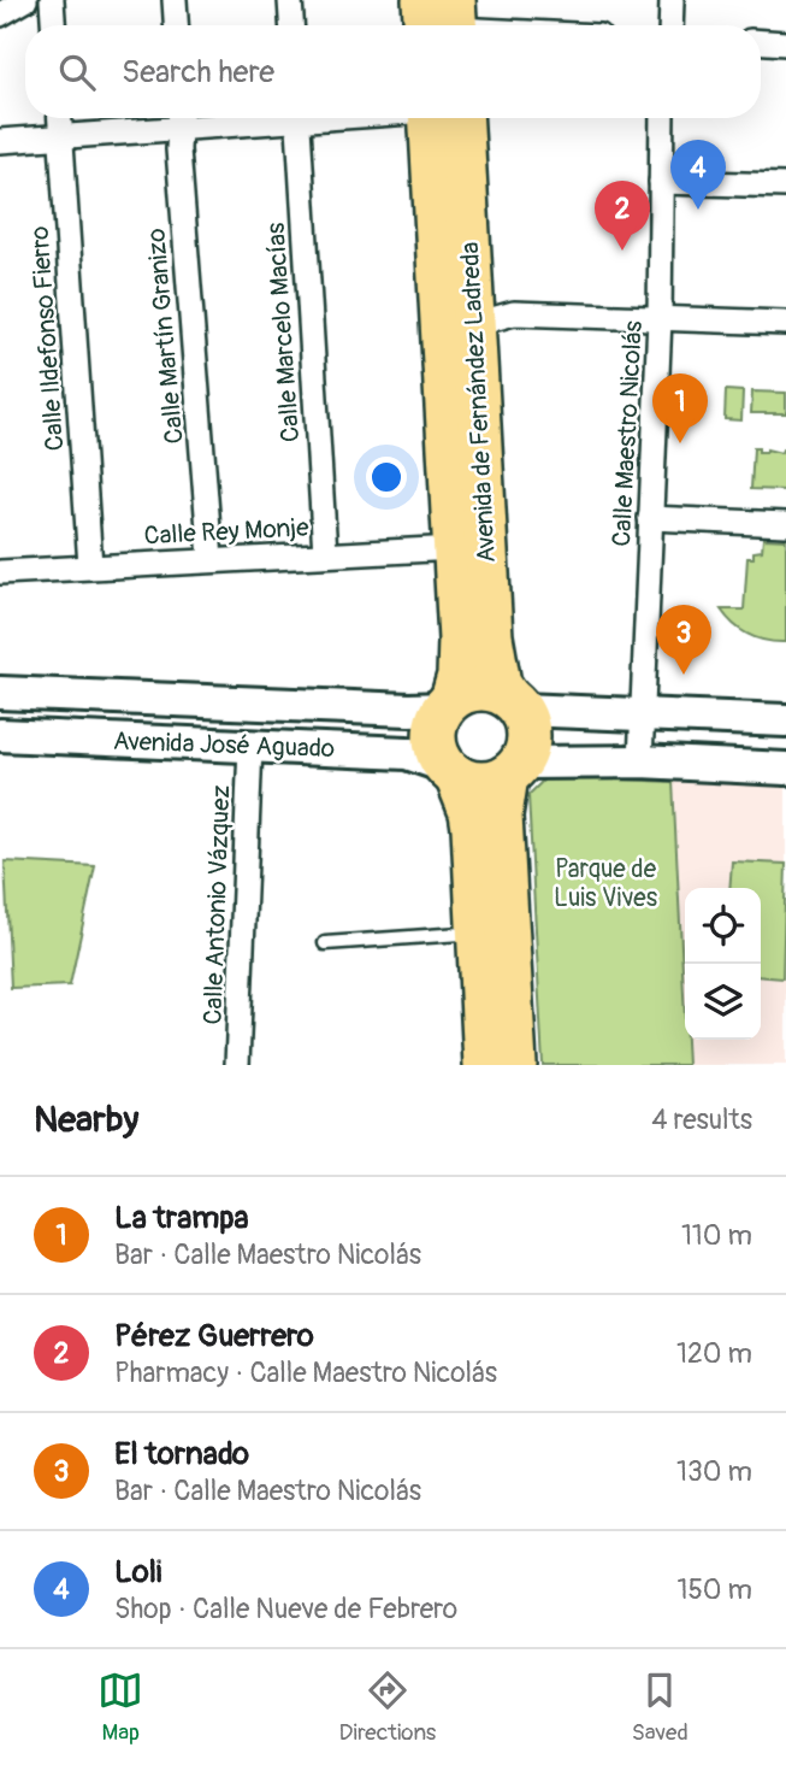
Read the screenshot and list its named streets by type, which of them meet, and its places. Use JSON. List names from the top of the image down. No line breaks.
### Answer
{"streets":{"highway":["Avenida de Fernández Ladreda"],"main road":["Avenida José Aguado"],"street":["Calle Marcelo Macías","Calle Martín Granizo","Calle Ildefonso Fierro","Calle Maestro Nicolás","Calle Rey Monje","Calle Antonio Vázquez"]},"crossings":[["Calle Marcelo Macías","Calle Rey Monje"],["Calle Martín Granizo","Calle Rey Monje"],["Calle Ildefonso Fierro","Calle Rey Monje"],["Avenida de Fernández Ladreda","Calle Rey Monje"],["Avenida de Fernández Ladreda","Avenida José Aguado"],["Avenida José Aguado","Calle Antonio Vázquez"]],"parks":["Parque de Luis Vives"],"page":{"search":"Search here","pins":["4","2","1","3"],"heading":["Nearby","4 results"],"list":[{"mark":"1","name":"La trampa","note":"Bar · Calle Maestro Nicolás","value":"110 m"},{"mark":"2","name":"Pérez Guerrero","note":"Pharmacy · Calle Maestro Nicolás","value":"120 m"},{"mark":"3","name":"El tornado","note":"Bar · Calle Maestro Nicolás","value":"130 m"},{"mark":"4","name":"Loli","note":"Shop · Calle Nueve de Febrero","value":"150 m"}],"nav":["Map","Directions","Saved"]}}
